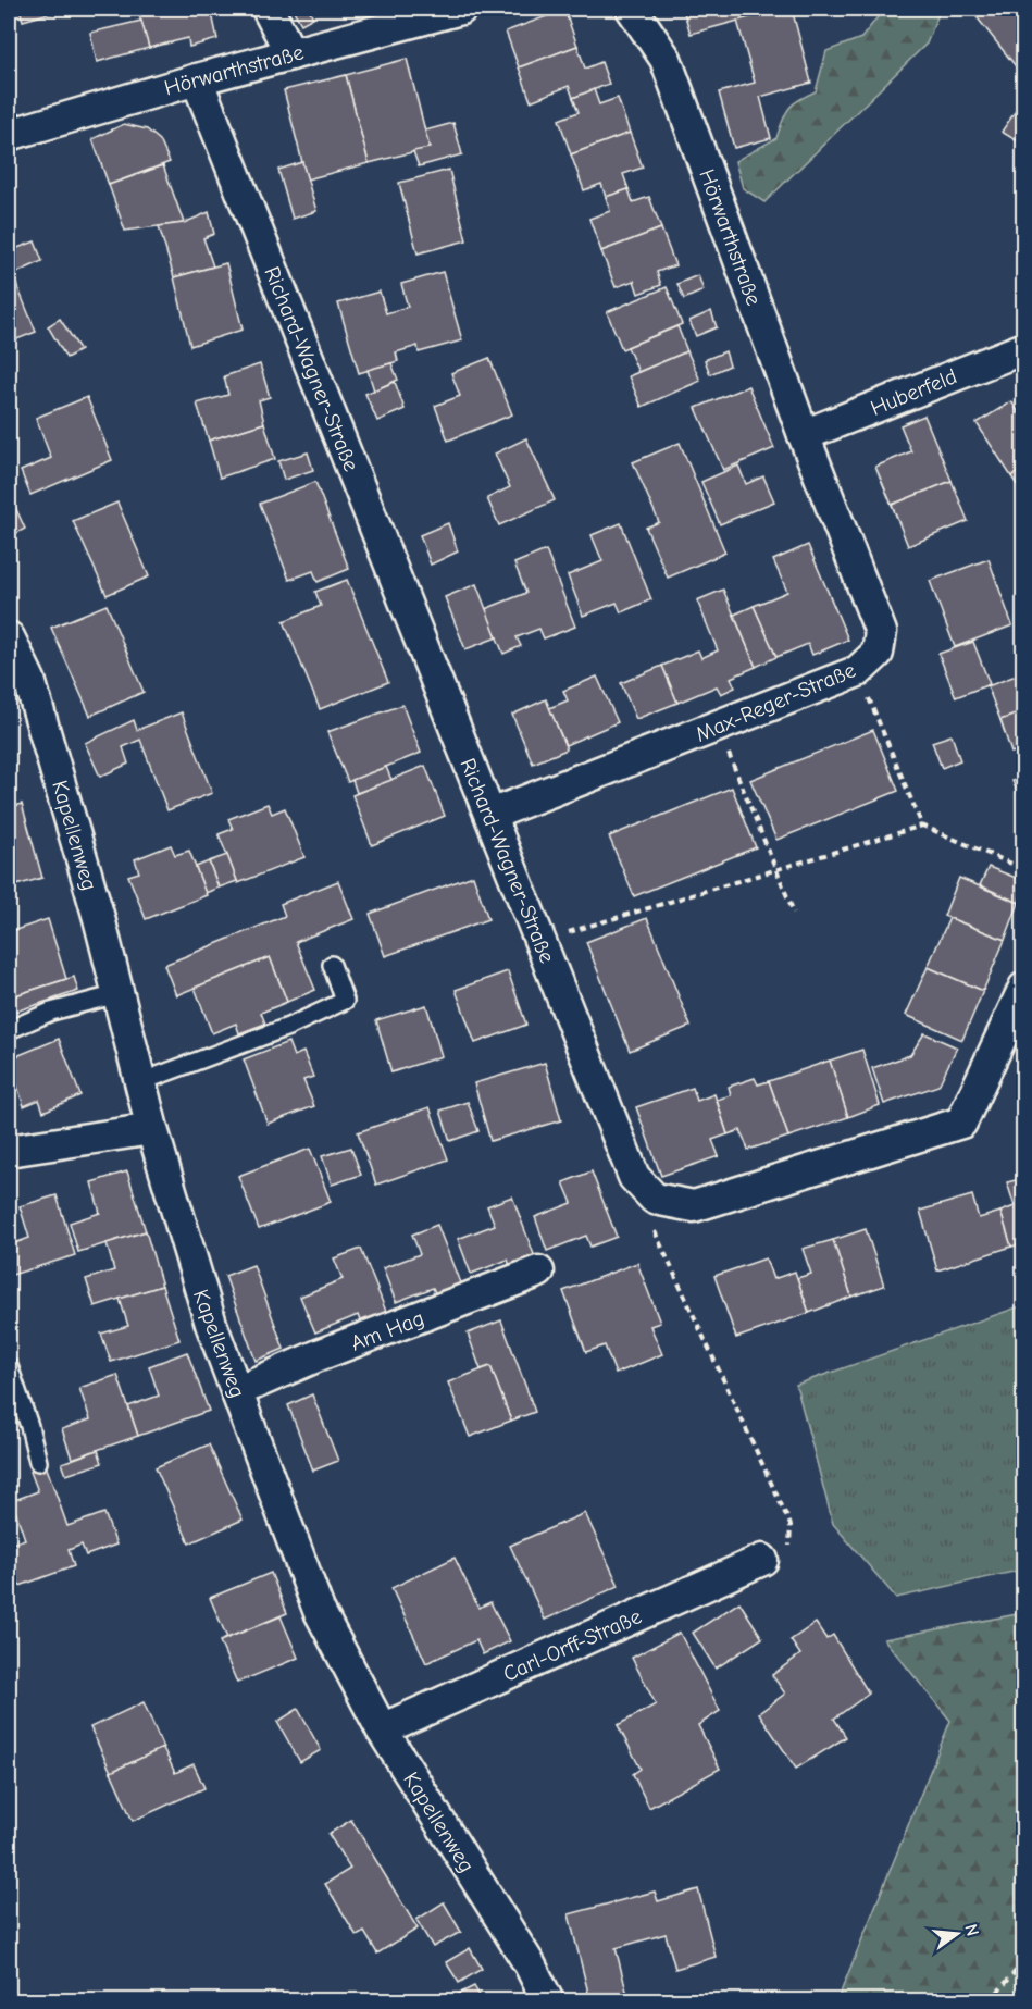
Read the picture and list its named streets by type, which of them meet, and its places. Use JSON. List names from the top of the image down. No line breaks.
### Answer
{"streets":{"street":["Hörwarthstraße","Richard-Wagner-Straße","Huberfeld","Max-Reger-Straße","Kapellenweg","Am Hag","Carl-Orff-Straße"]},"crossings":[["Hörwarthstraße","Richard-Wagner-Straße"],["Hörwarthstraße","Huberfeld"],["Hörwarthstraße","Max-Reger-Straße"],["Richard-Wagner-Straße","Max-Reger-Straße"],["Huberfeld","Max-Reger-Straße"],["Kapellenweg","Am Hag"],["Kapellenweg","Carl-Orff-Straße"]],"north":"right"}
